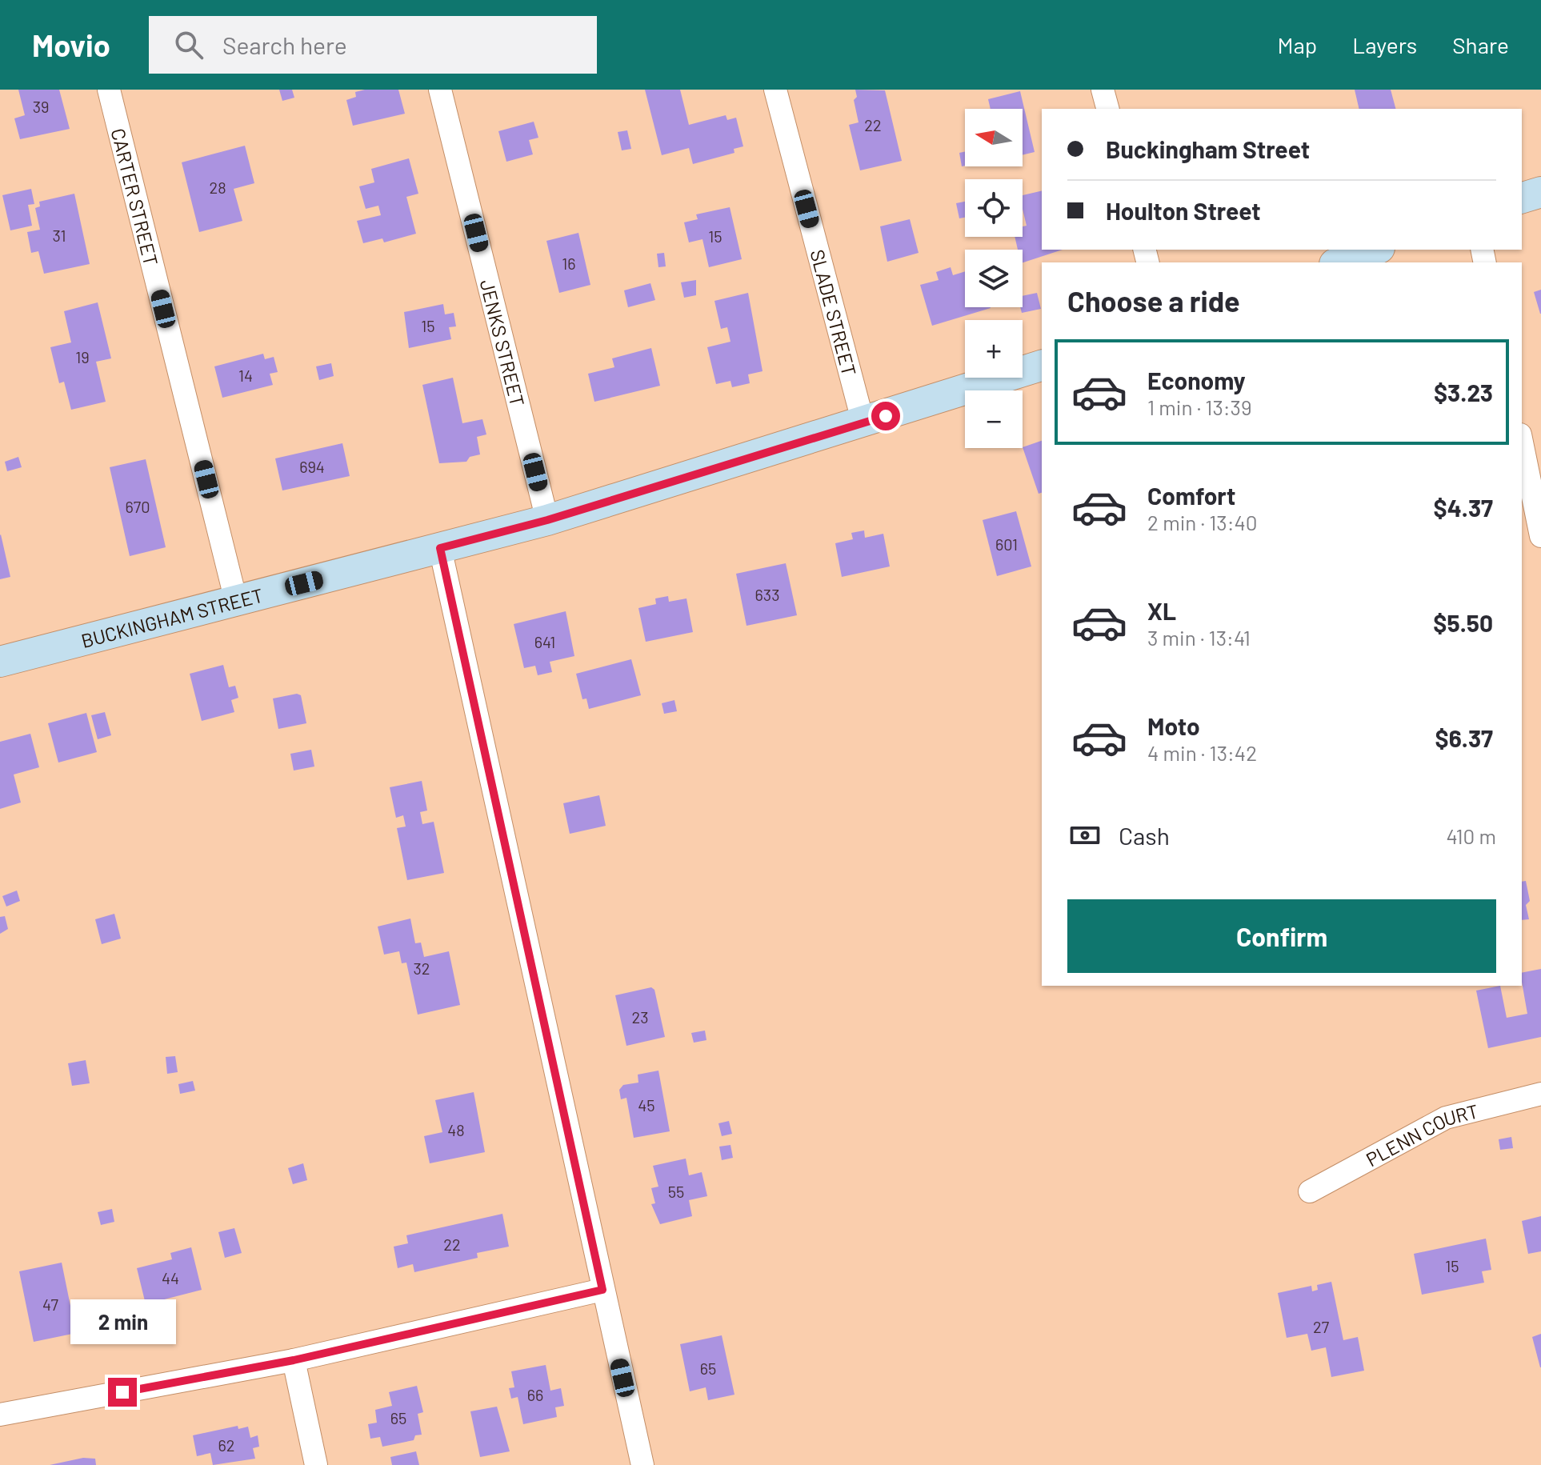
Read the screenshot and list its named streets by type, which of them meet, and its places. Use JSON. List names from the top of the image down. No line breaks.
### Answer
{"streets":{"main road":["BUCKINGHAM STREET"],"street":["CARTER STREET","SLADE STREET","JENKS STREET","PLENN COURT"]},"crossings":[["CARTER STREET","BUCKINGHAM STREET"],["SLADE STREET","BUCKINGHAM STREET"],["JENKS STREET","BUCKINGHAM STREET"]],"house_numbers":["39","22","28","31","15","16","15","19","14","694","670","601","633","641","32","23","45","48","55","22","15","44","47","27","65","66","65","62"],"north":"left","page":{"header":"Movio","search":"Search here","nav":["Map","Layers","Share"],"map_buttons":["+","−"],"banner":["Buckingham Street","Houlton Street"],"heading":"Choose a ride","list":[{"name":"Economy","note":"1 min · 13:39","value":"$3.23"},{"name":"Comfort","note":"2 min · 13:40","value":"$4.37"},{"name":"XL","note":"3 min · 13:41","value":"$5.50"},{"name":"Moto","note":"4 min · 13:42","value":"$6.37"}],"pay":["Cash","410 m"],"buttons":"Confirm","bubble":"2 min"}}
